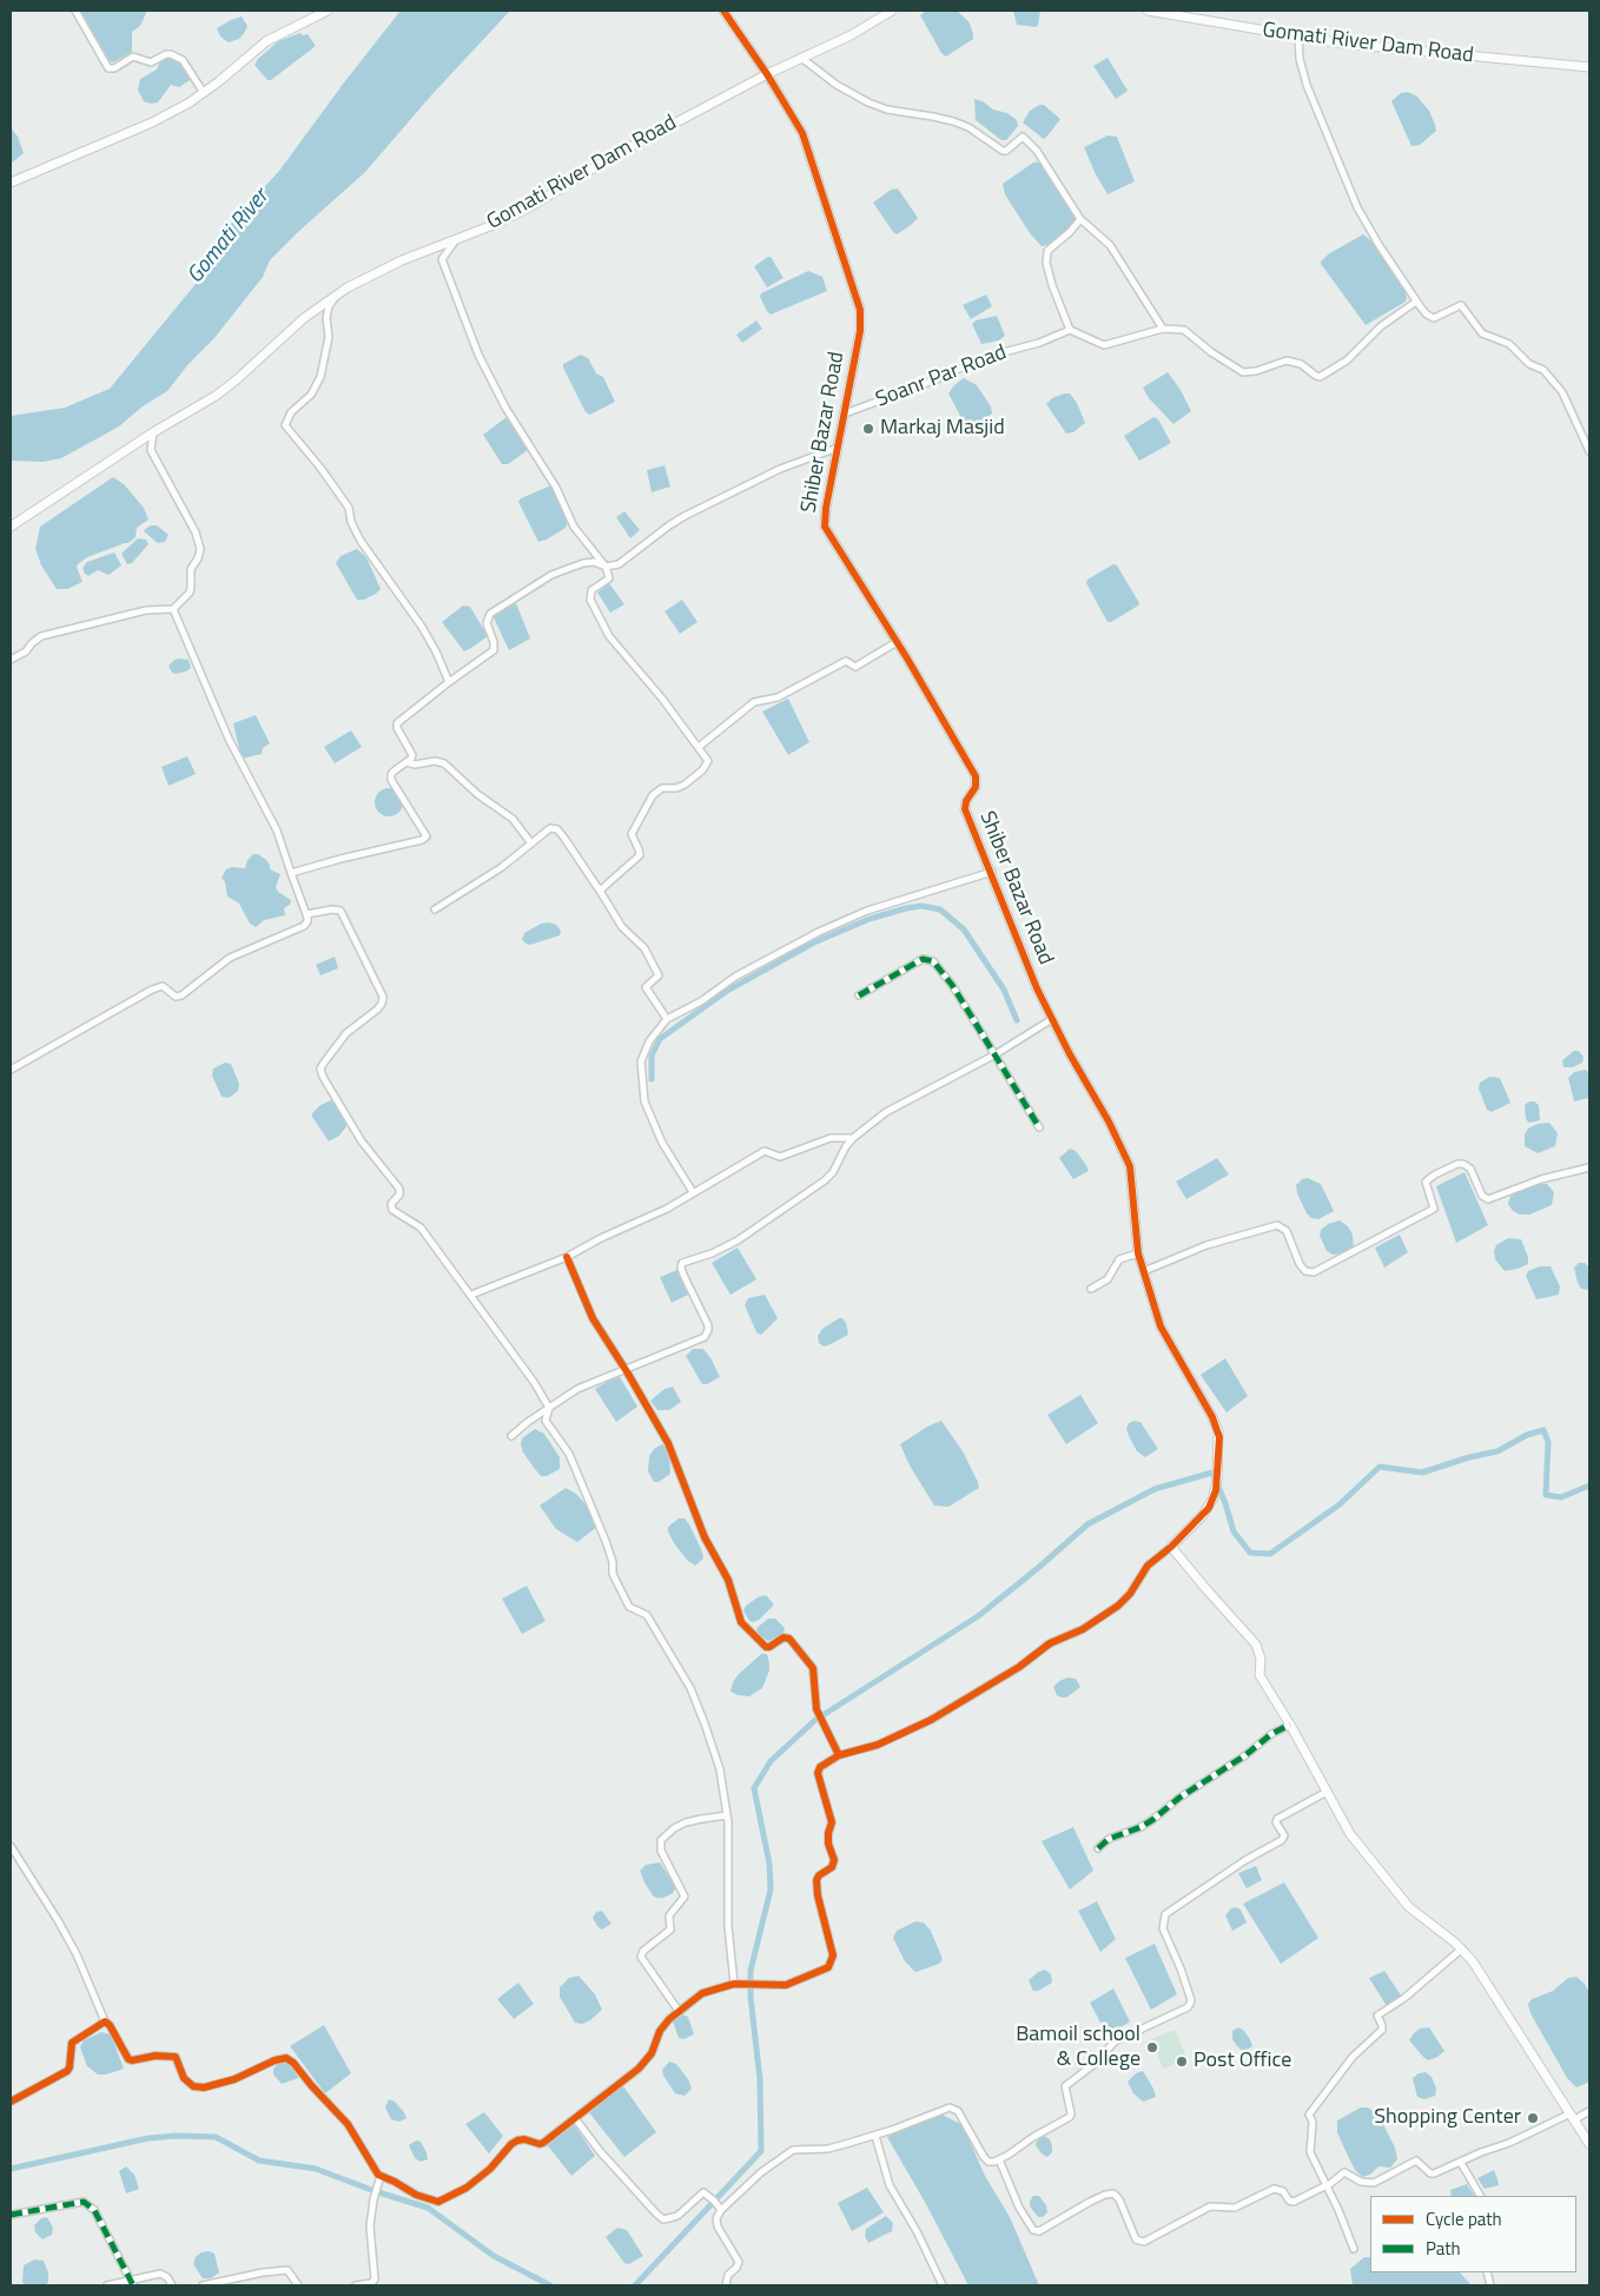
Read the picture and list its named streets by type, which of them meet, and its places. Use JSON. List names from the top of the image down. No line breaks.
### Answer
{"streets":{"street":["Gomati River Dam Road","Soanr Par Road","Shiber Bazar Road"]},"crossings":[["Gomati River Dam Road","Shiber Bazar Road"],["Soanr Par Road","Shiber Bazar Road"]],"water":["Gomati River"],"places":["Markaj Masjid","Bamoil school & College","Post Office","Shopping Center"],"legend":["Cycle path","Path"]}
